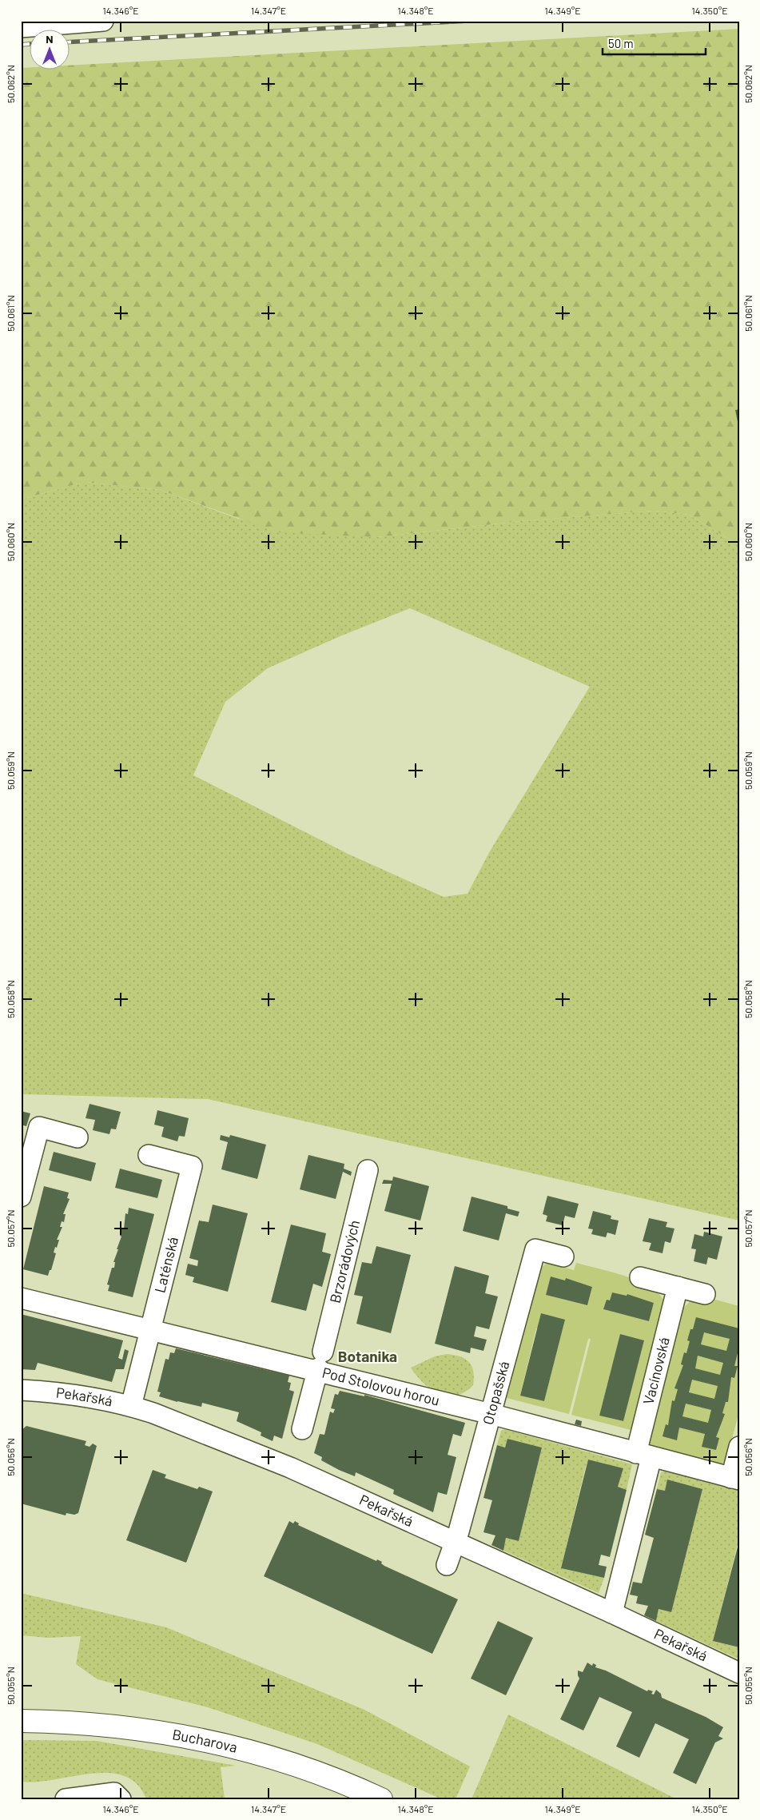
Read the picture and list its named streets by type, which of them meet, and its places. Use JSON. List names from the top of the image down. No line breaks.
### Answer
{"streets":{"main road":["Bucharova"],"street":["Brzorádových","Laténská","Vacínovská","Pod Stolovou horou","Otopašská","Pekařská"]},"crossings":[["Brzorádových","Pod Stolovou horou"],["Laténská","Pod Stolovou horou"],["Laténská","Pekařská"],["Vacínovská","Pod Stolovou horou"],["Vacínovská","Pekařská"],["Pod Stolovou horou","Otopašská"],["Otopašská","Pekařská"]],"districts":["Botanika"],"scale_bar":"50 m","north":"top","coordinates":["14.346°E","14.347°E","14.348°E","14.349°E","14.350°E","50.062°N","50.061°N","50.060°N","50.059°N","50.058°N","50.057°N","50.056°N","50.055°N"]}
